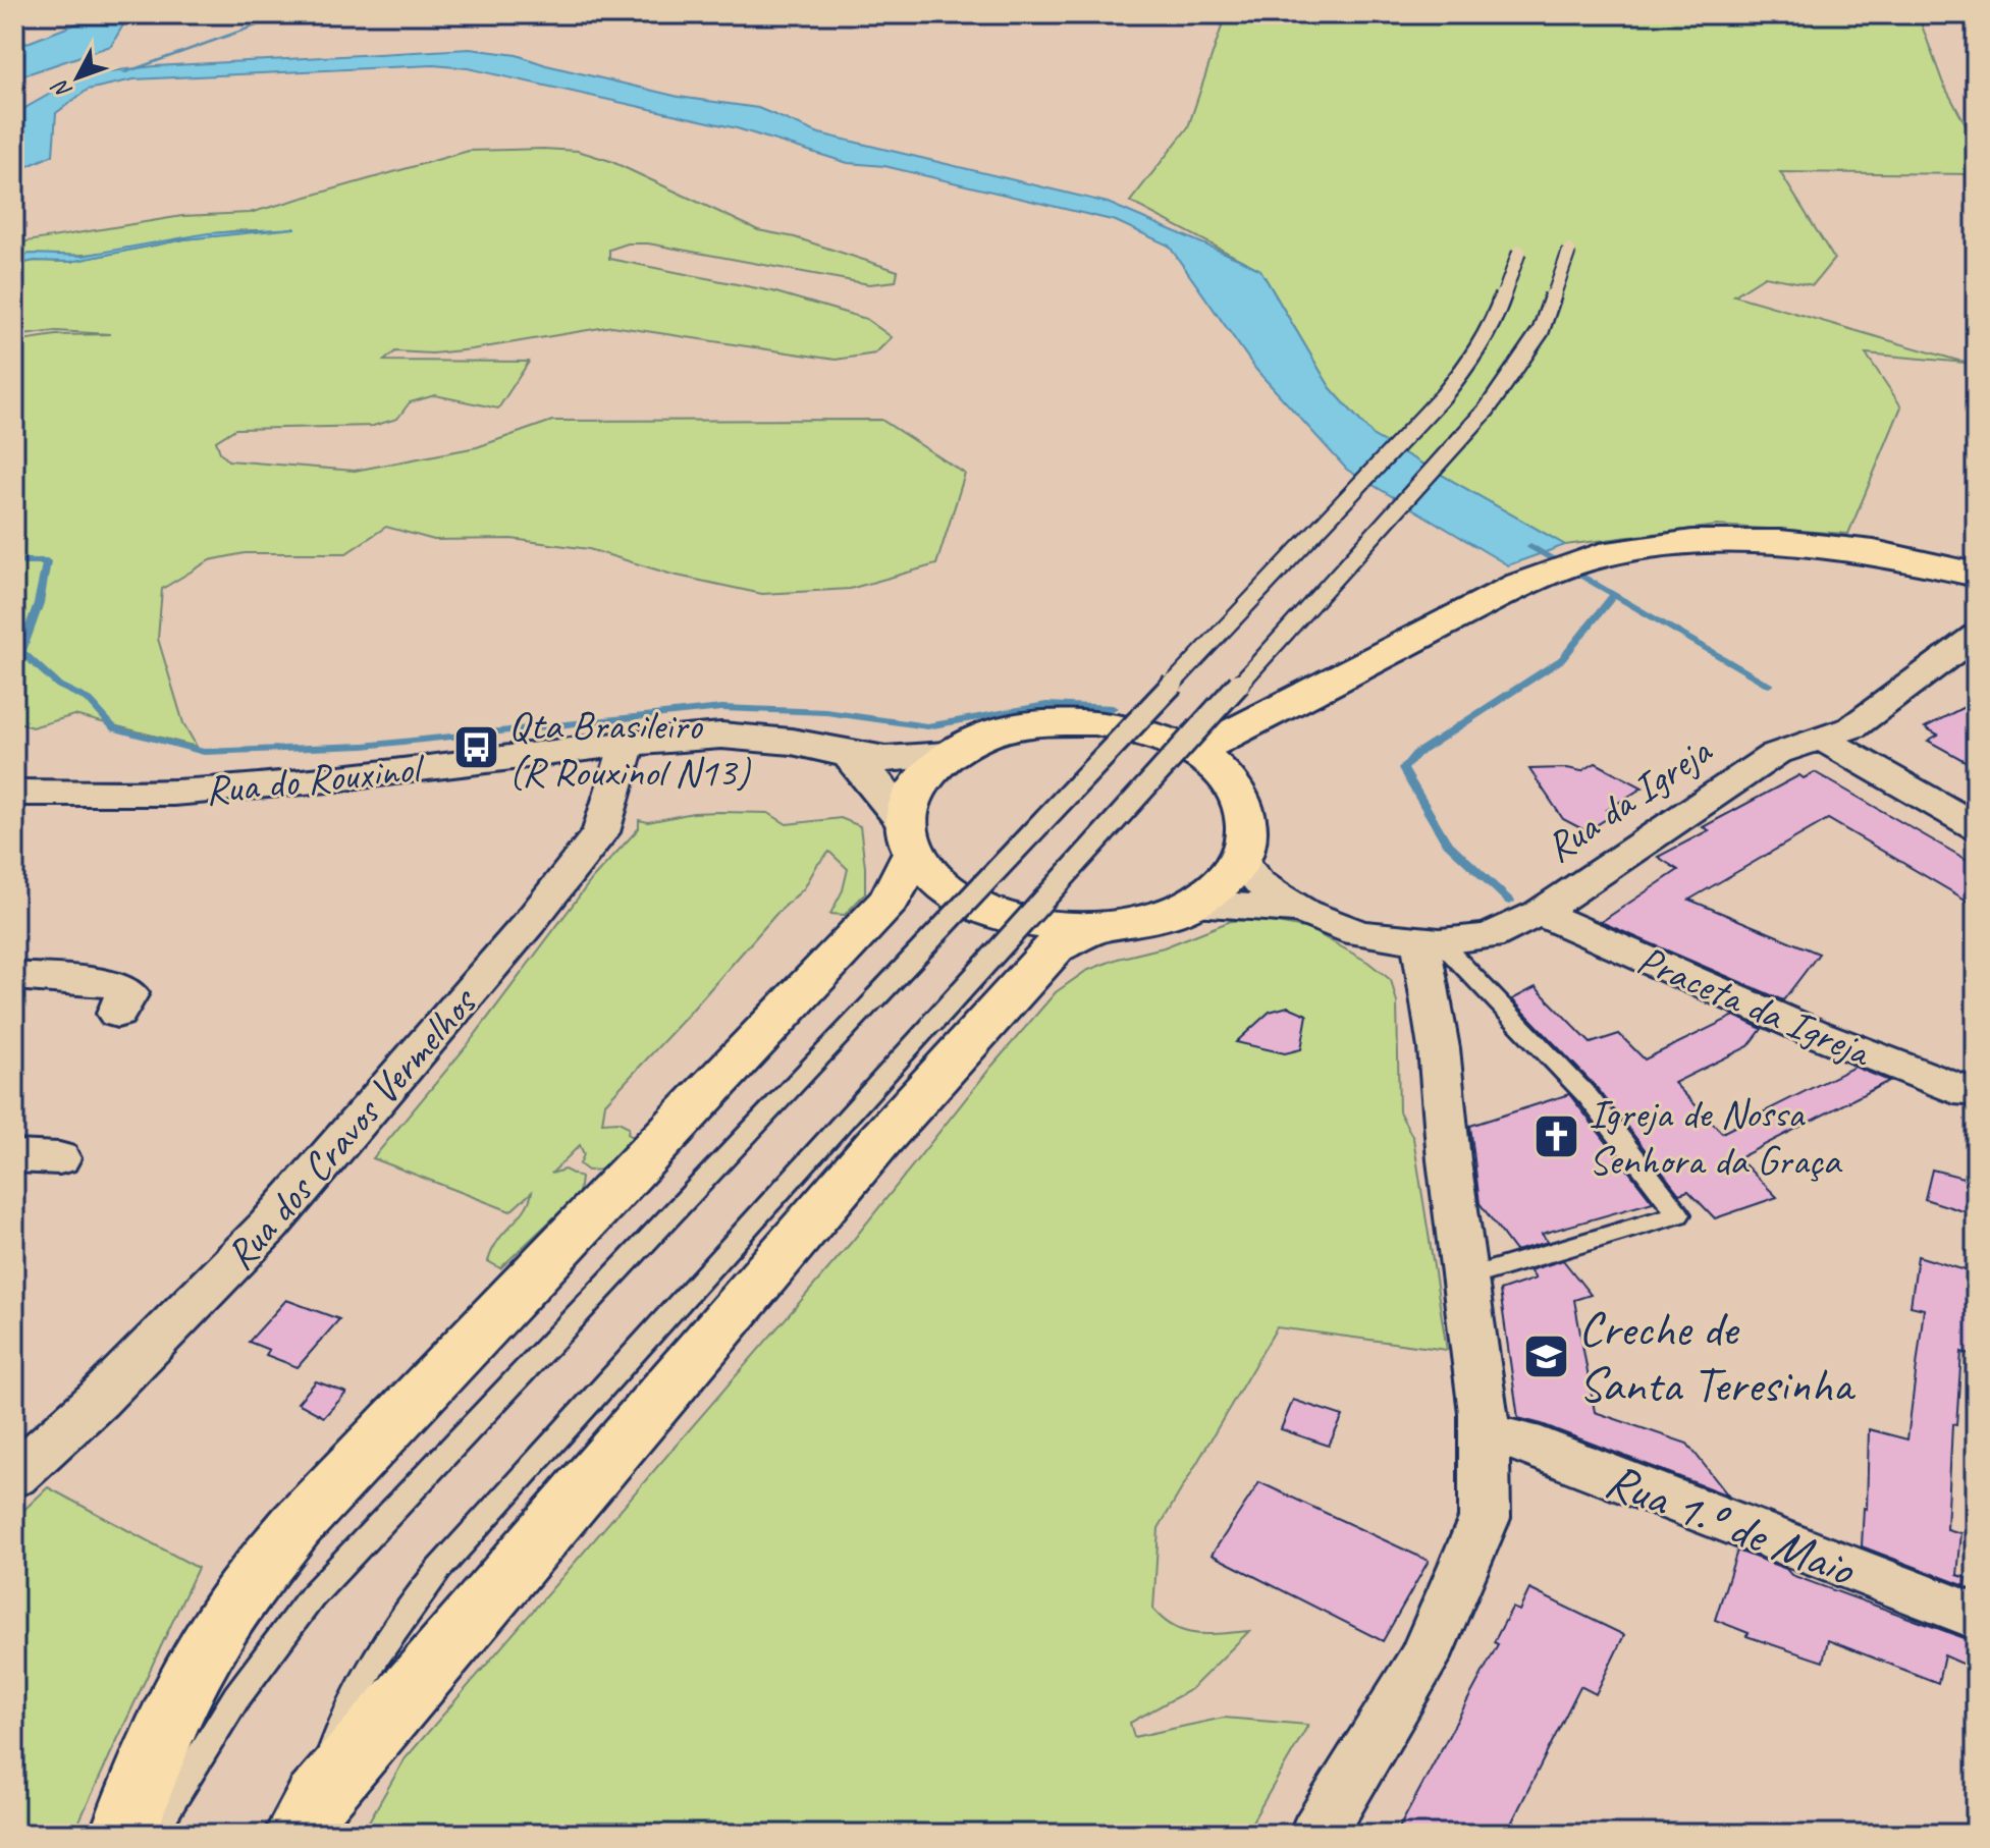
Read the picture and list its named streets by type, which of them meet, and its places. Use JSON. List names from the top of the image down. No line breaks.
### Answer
{"streets":{"main road":["Rua do Rouxinol"],"street":["Rua da Igreja","Praceta da Igreja","Rua dos Cravos Vermelhos","Rua 1.º de Maio"]},"crossings":[["Rua do Rouxinol","Rua da Igreja"],["Rua do Rouxinol","Rua dos Cravos Vermelhos"],["Rua da Igreja","Praceta da Igreja"]],"places":{"bus stop":["Qta Brasileiro (R Rouxinol N13)"],"church":["Igreja de Nossa Senhora da Graça"],"school or university":["Creche de Santa Teresinha"]},"north":"bottom left"}
